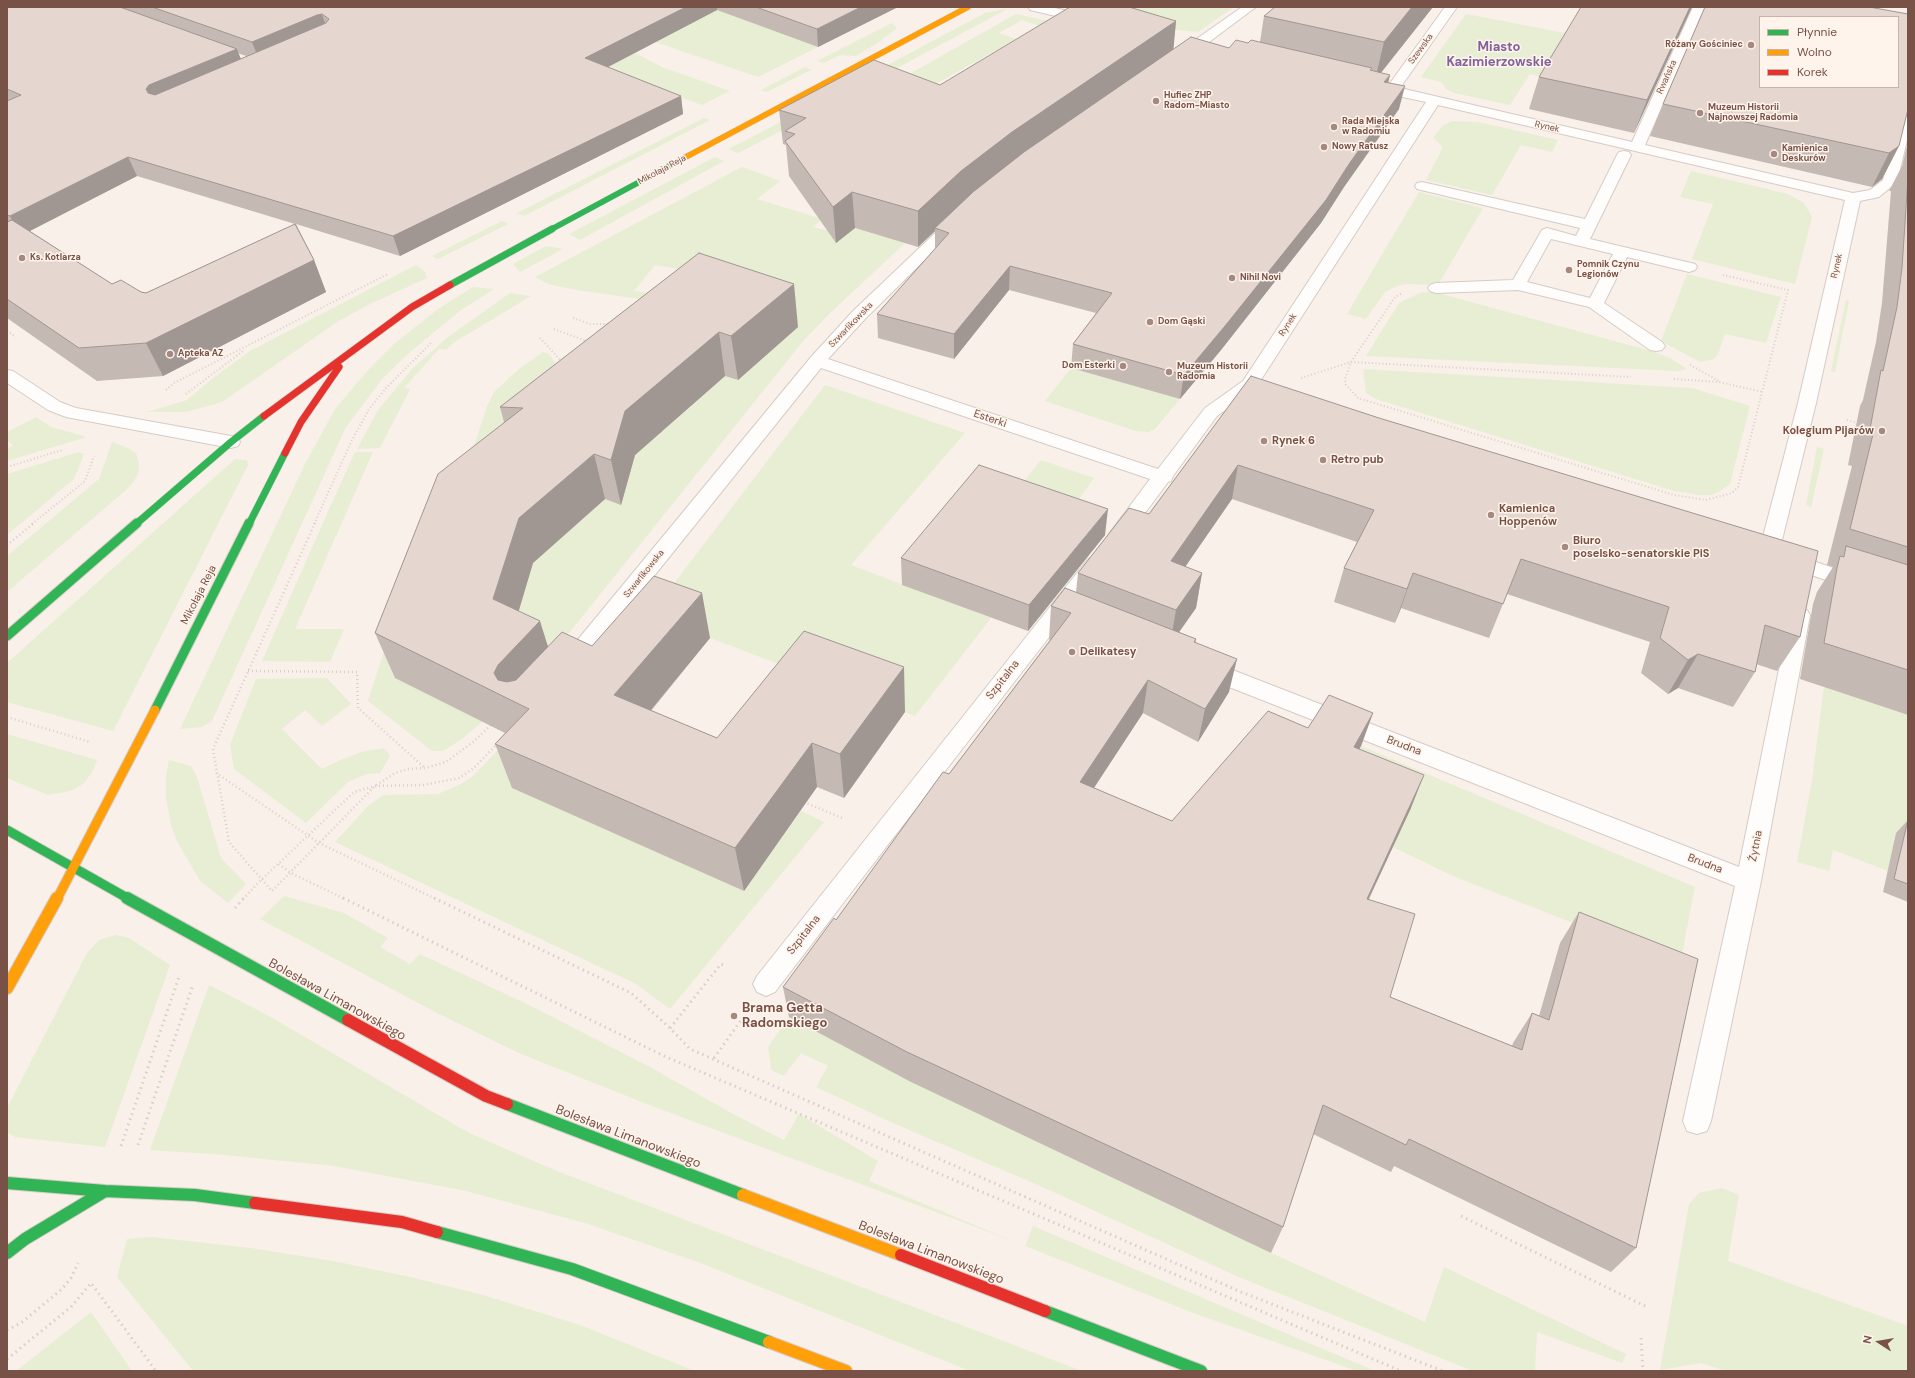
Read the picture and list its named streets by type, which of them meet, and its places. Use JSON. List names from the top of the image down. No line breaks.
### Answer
{"streets":{"street":["Szewska","Rwańska","Rynek","Mikołaja Reja","Szwarlikowska","Esterki","Szpitalna","Brudna","Żytnia","Bolesława Limanowskiego"]},"crossings":[["Rwańska","Rynek"],["Rynek","Szpitalna"],["Rynek","Żytnia"],["Mikołaja Reja","Bolesława Limanowskiego"],["Szwarlikowska","Esterki"],["Esterki","Szpitalna"],["Brudna","Żytnia"]],"districts":["Miasto Kazimierzowskie"],"places":["Różany Gościniec","Hufiec ZHP Radom-Miasto","Muzeum Historii Najnowszej Radomia","Rada Miejska w Radomiu","Nowy Ratusz","Kamienica Deskurów","Ks. Kotlarza","Pomnik Czynu Legionów","Nihil Novi","Dom Gąski","Apteka AZ","Dom Esterki","Muzeum Historii Radomia","Kolegium Pijarów","Rynek 6","Retro pub","Kamienica Hoppenów","Biuro poselsko-senatorskie PiS","Delikatesy","Brama Getta Radomskiego"],"legend":["Płynnie","Wolno","Korek"],"north":"left"}
